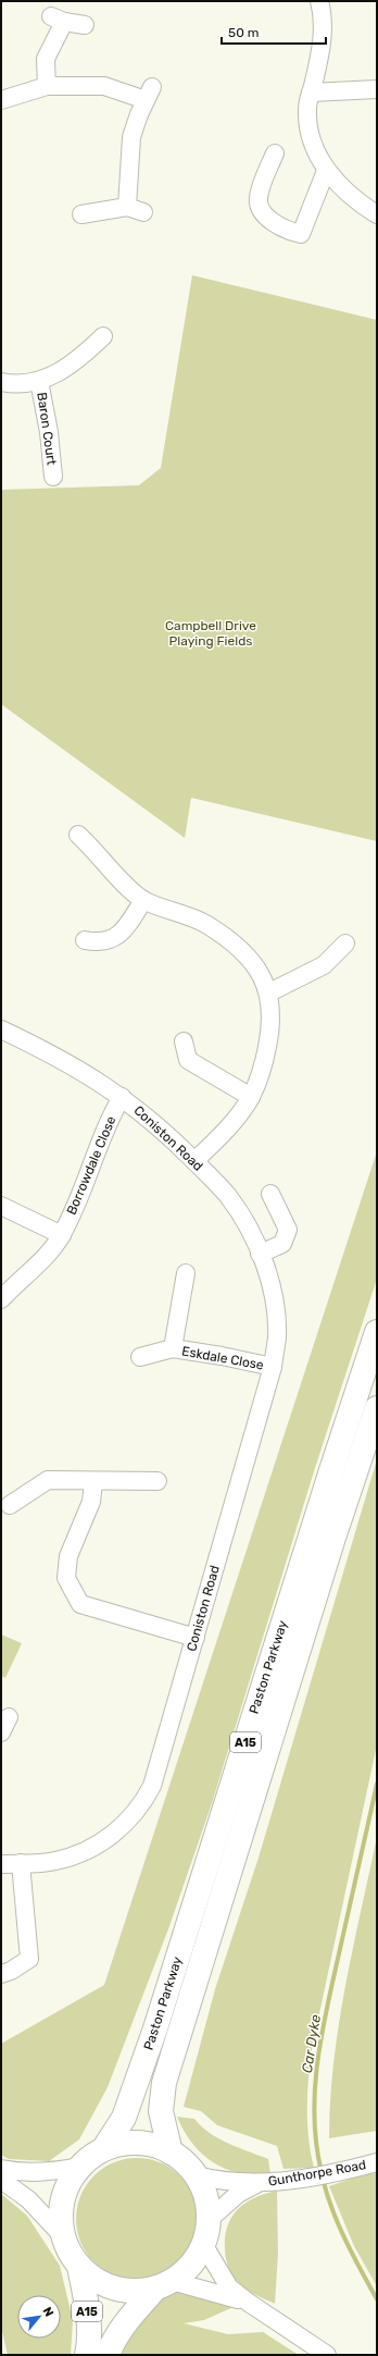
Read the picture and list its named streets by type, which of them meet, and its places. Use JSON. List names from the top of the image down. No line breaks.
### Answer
{"streets":{"highway":["Paston Parkway","A15"],"street":["Baron Court","Coniston Road","Borrowdale Close","Eskdale Close","Gunthorpe Road"]},"crossings":[["Coniston Road","Borrowdale Close"],["Coniston Road","Eskdale Close"],["Paston Parkway","A15"],["Paston Parkway","Gunthorpe Road"],["A15","Gunthorpe Road"]],"water":["Car Dyke"],"parks":["Campbell Drive Playing Fields"],"scale_bar":"50 m","north":"top right"}
